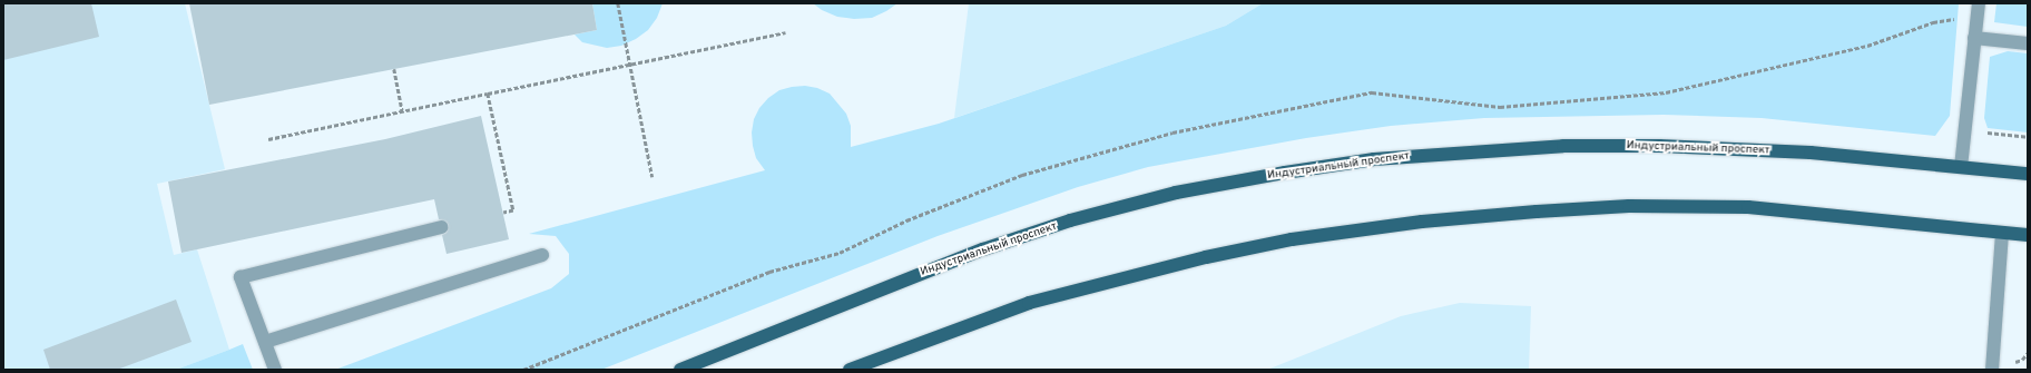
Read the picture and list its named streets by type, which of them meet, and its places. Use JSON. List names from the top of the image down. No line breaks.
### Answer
{"streets":{"main road":["Индустриальный проспект"]}}
